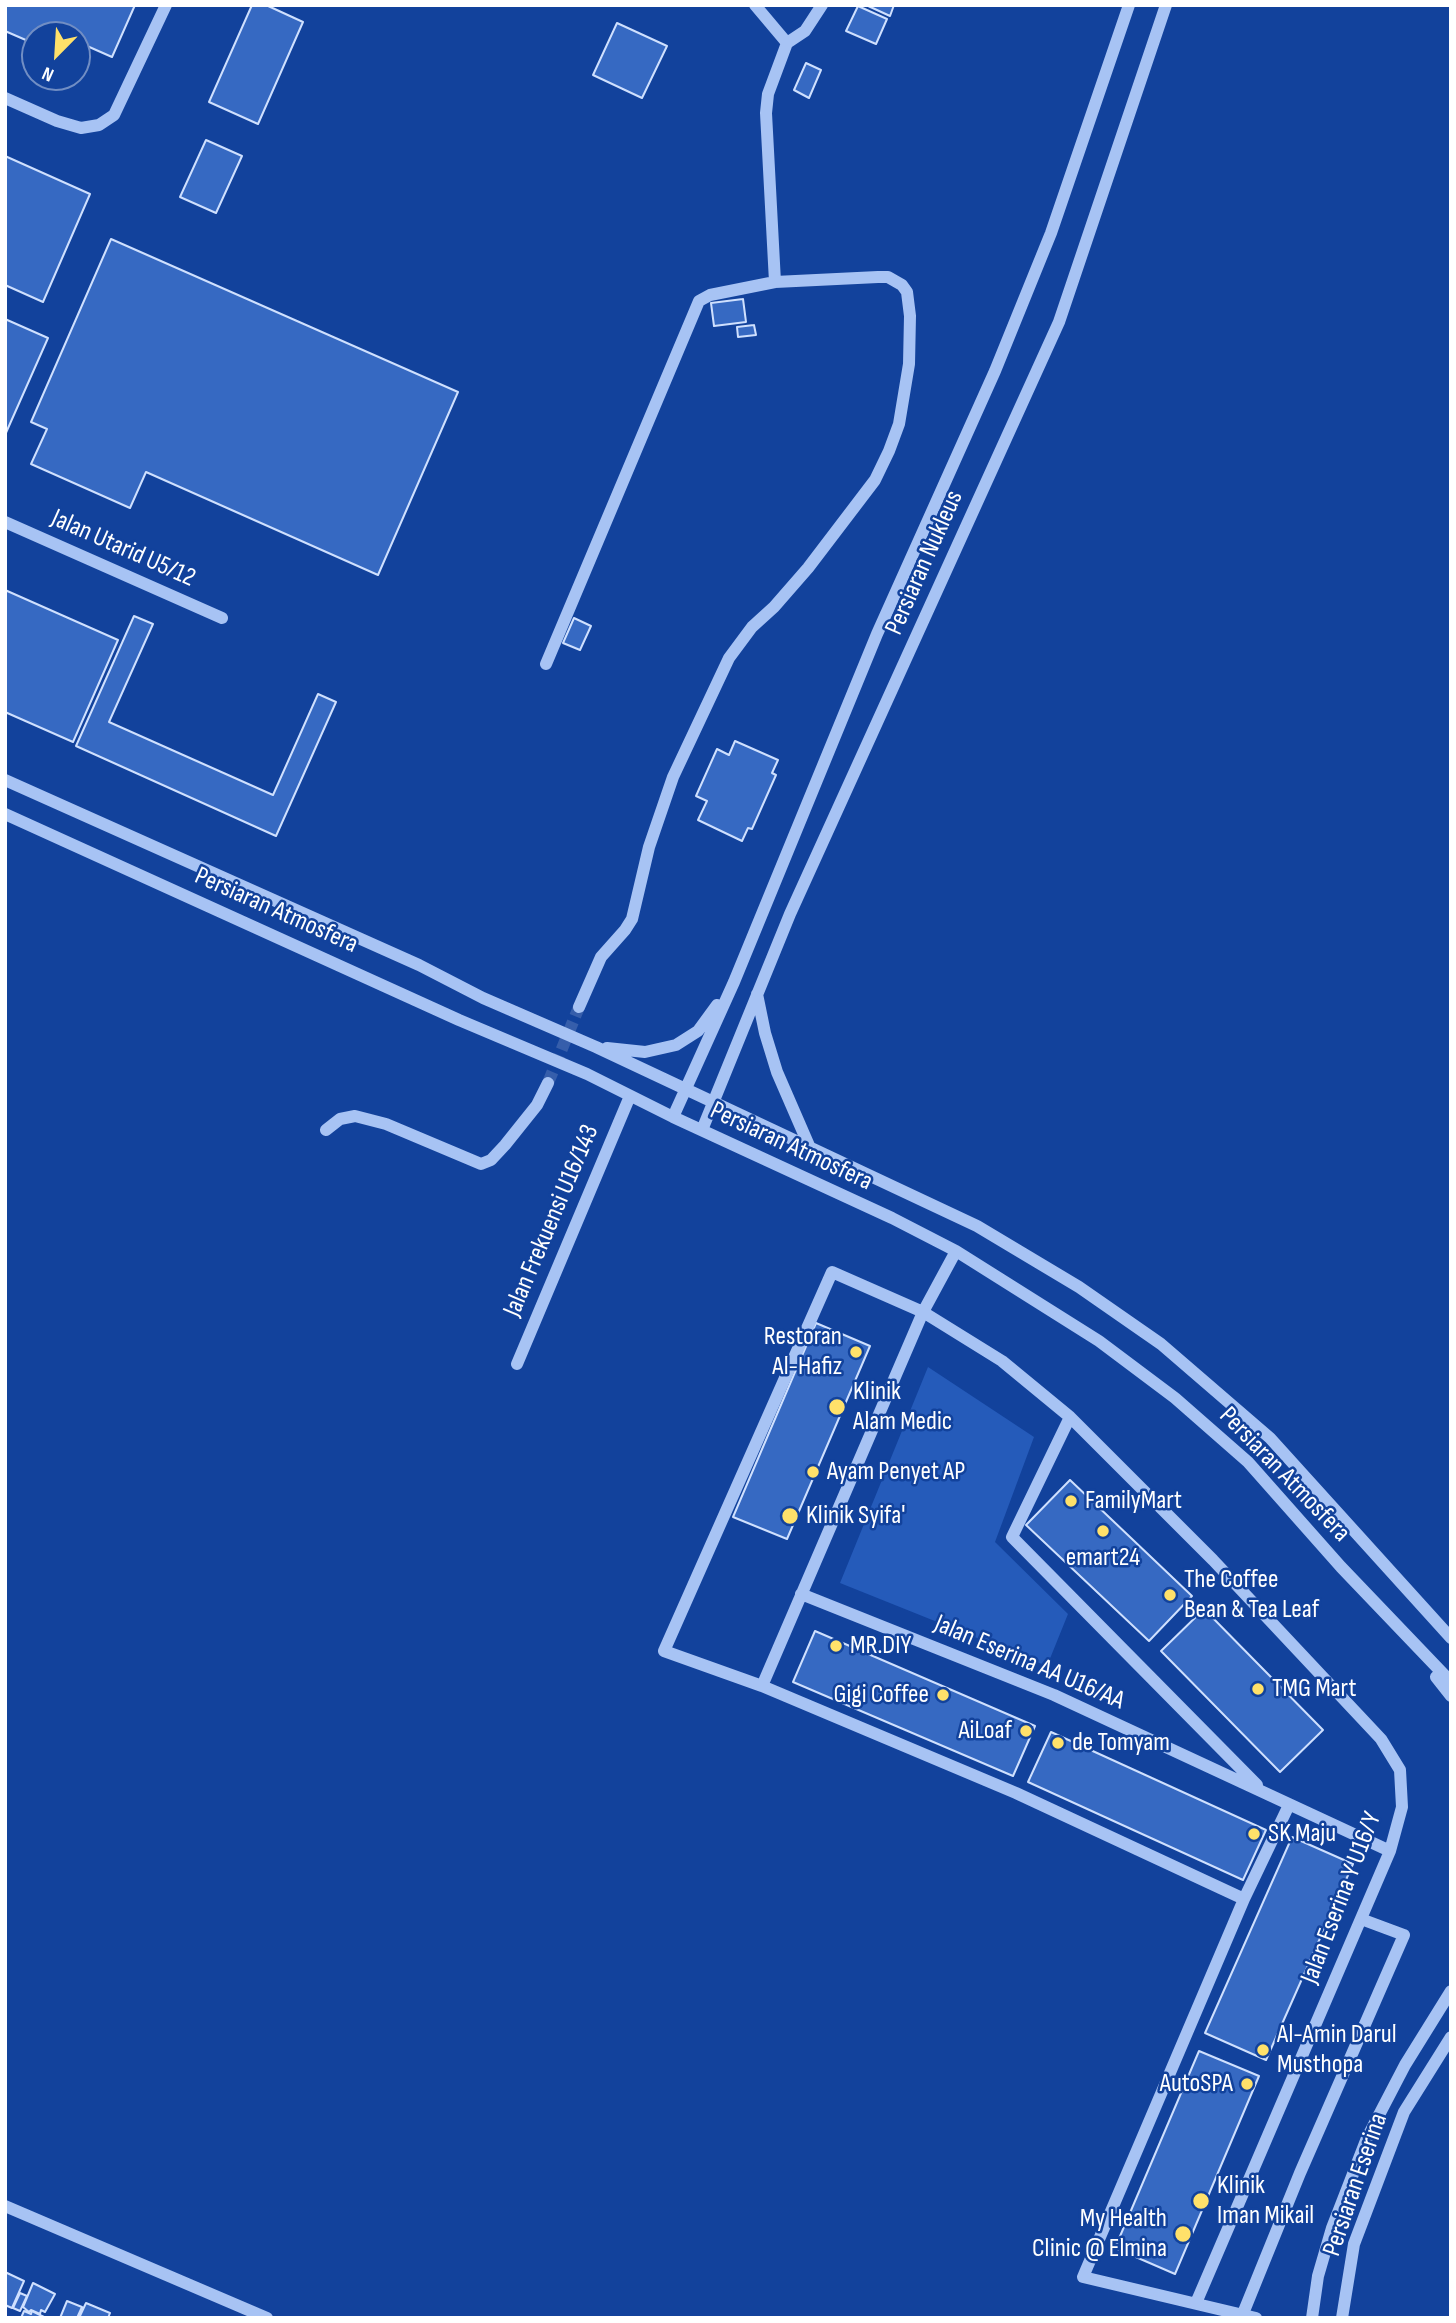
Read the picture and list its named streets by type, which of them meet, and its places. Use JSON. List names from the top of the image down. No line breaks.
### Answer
{"streets":{"street":["Jalan Utarid U5/12","Persiaran Nukleus","Persiaran Atmosfera","Jalan Frekuensi U16/143","Jalan Eserina AA U16/AA","Jalan Eserina Y U16/Y","Persiaran Eserina"]},"crossings":[["Persiaran Nukleus","Persiaran Atmosfera"],["Persiaran Atmosfera","Jalan Frekuensi U16/143"],["Jalan Eserina AA U16/AA","Jalan Eserina Y U16/Y"]],"places":["Restoran Al-Hafiz","Klinik Alam Medic","Ayam Penyet AP","FamilyMart","Klinik Syifa'","emart24","The Coffee Bean & Tea Leaf","MR.DIY","TMG Mart","Gigi Coffee","AiLoaf","de Tomyam","SK Maju","Al-Amin Darul Musthopa","AutoSPA","Klinik Iman Mikail","My Health Clinic @ Elmina"],"north":"bottom left"}
